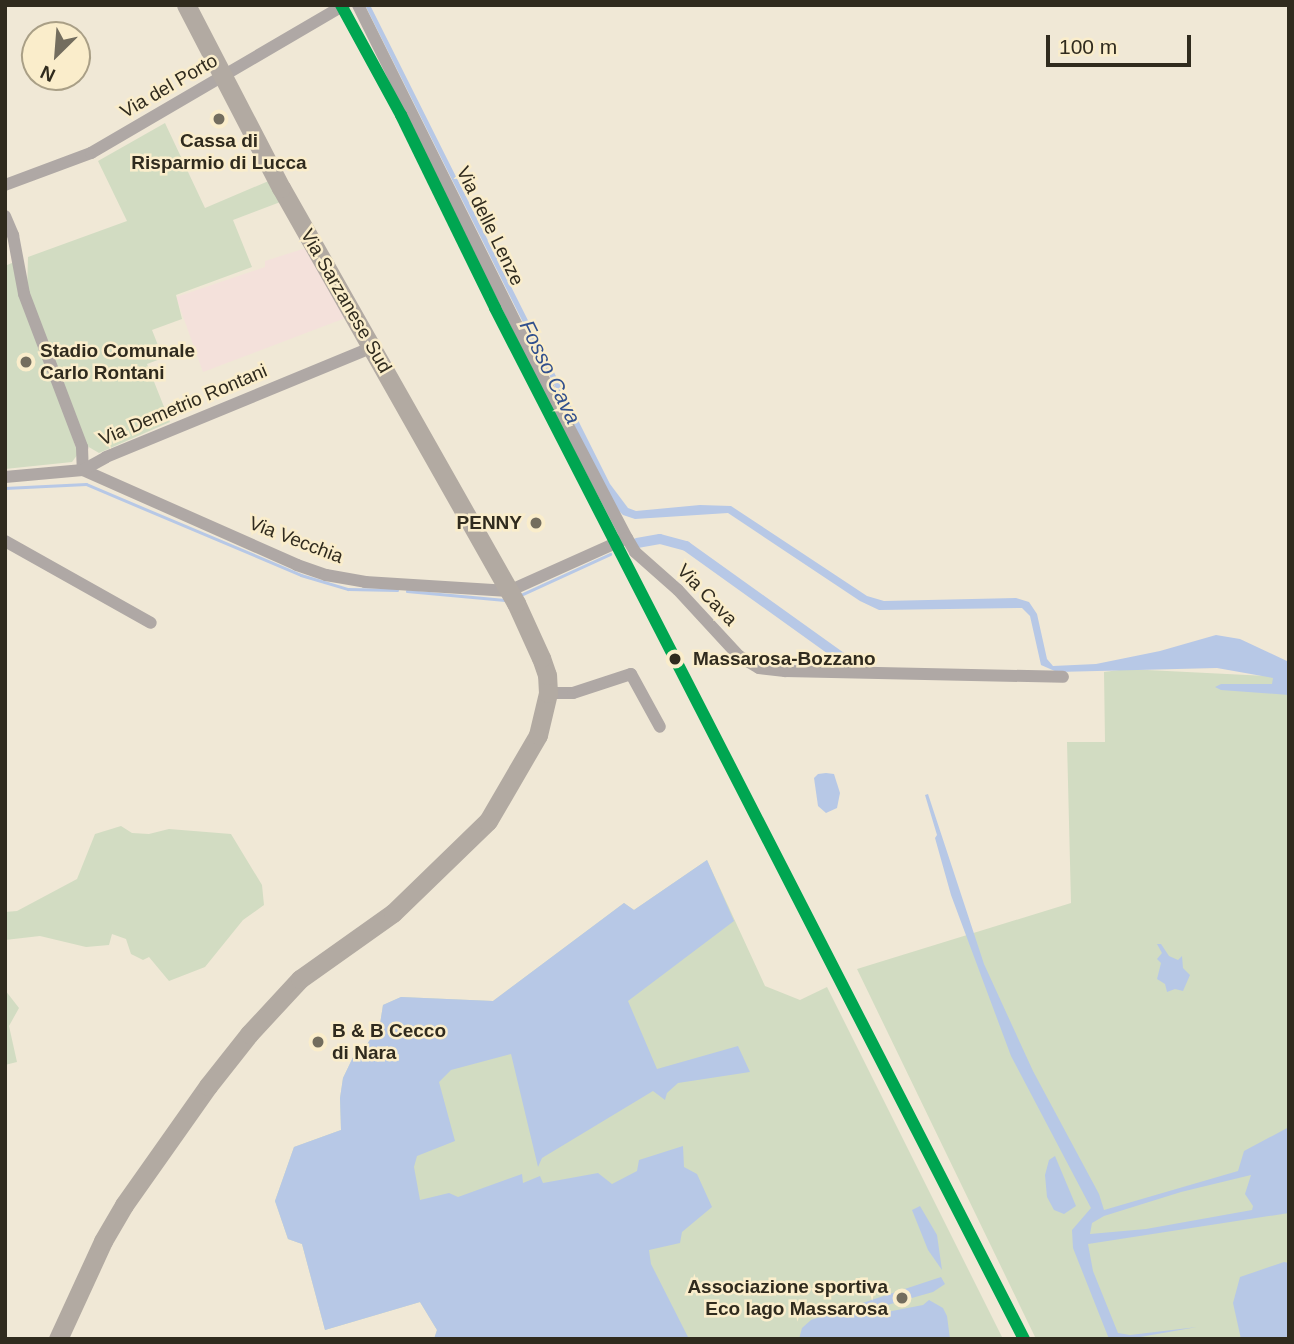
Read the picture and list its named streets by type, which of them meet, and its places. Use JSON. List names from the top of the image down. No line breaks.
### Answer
{"streets":{"main road":["Via Sarzanese Sud"],"street":["Via del Porto","Via delle Lenze","Via Demetrio Rontani","Via Vecchia","Via Cava"]},"crossings":[["Via del Porto","Via Sarzanese Sud"],["Via delle Lenze","Via Cava"],["Via Sarzanese Sud","Via Demetrio Rontani"],["Via Sarzanese Sud","Via Vecchia"],["Via Demetrio Rontani","Via Vecchia"]],"water":["Fosso Cava"],"places":["Cassa di Risparmio di Lucca","Stadio Comunale Carlo Rontani","PENNY","Massarosa-Bozzano","B & B Cecco di Nara","Associazione sportiva Eco lago Massarosa"],"scale_bar":"100 m","north":"bottom left"}
